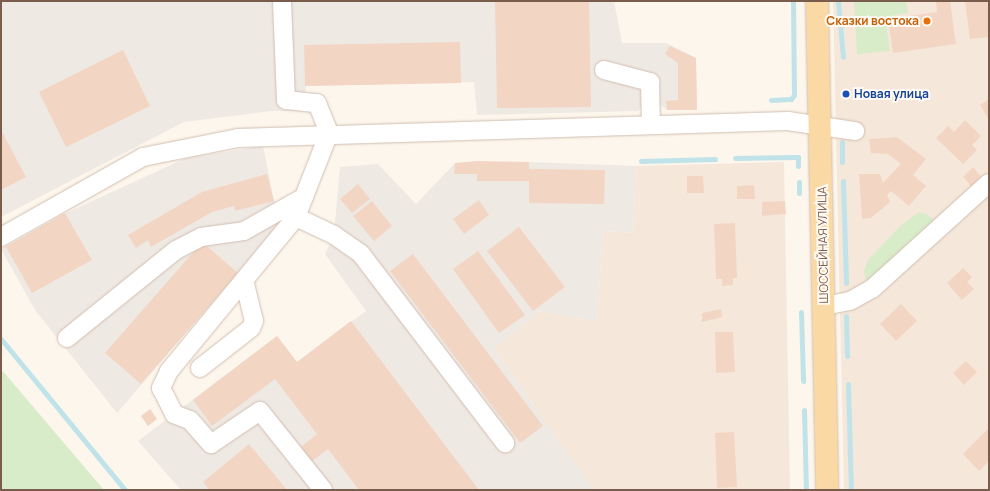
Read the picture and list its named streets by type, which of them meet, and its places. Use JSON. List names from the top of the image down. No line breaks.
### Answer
{"streets":{"main road":["ШОССЕЙНАЯ УЛИЦА"]},"places":["Сказки востока","Новая улица"]}
